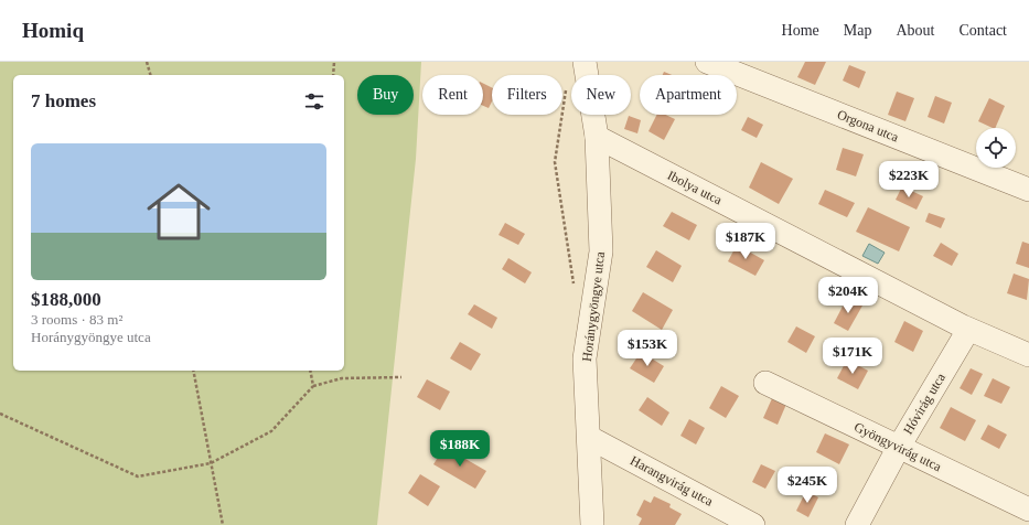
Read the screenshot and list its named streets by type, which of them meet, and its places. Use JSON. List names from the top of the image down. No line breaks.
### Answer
{"streets":{"street":["Orgona utca","Ibolya utca","Horánygyöngye utca","Hóvirág utca","Gyöngyvirág utca","Harangvirág utca"]},"crossings":[["Ibolya utca","Horánygyöngye utca"],["Ibolya utca","Hóvirág utca"],["Horánygyöngye utca","Harangvirág utca"],["Hóvirág utca","Gyöngyvirág utca"]],"page":{"header":"Homiq","nav":["Home","Map","About","Contact"],"chip":["Buy","Rent","Filters","New","Apartment"],"heading":"7 homes","list":[{"name":"$188,000","note":"3 rooms · 83 m² · Horánygyöngye utca"}],"price":["$223K","$187K","$204K","$153K","$171K","$188K","$245K"]}}
